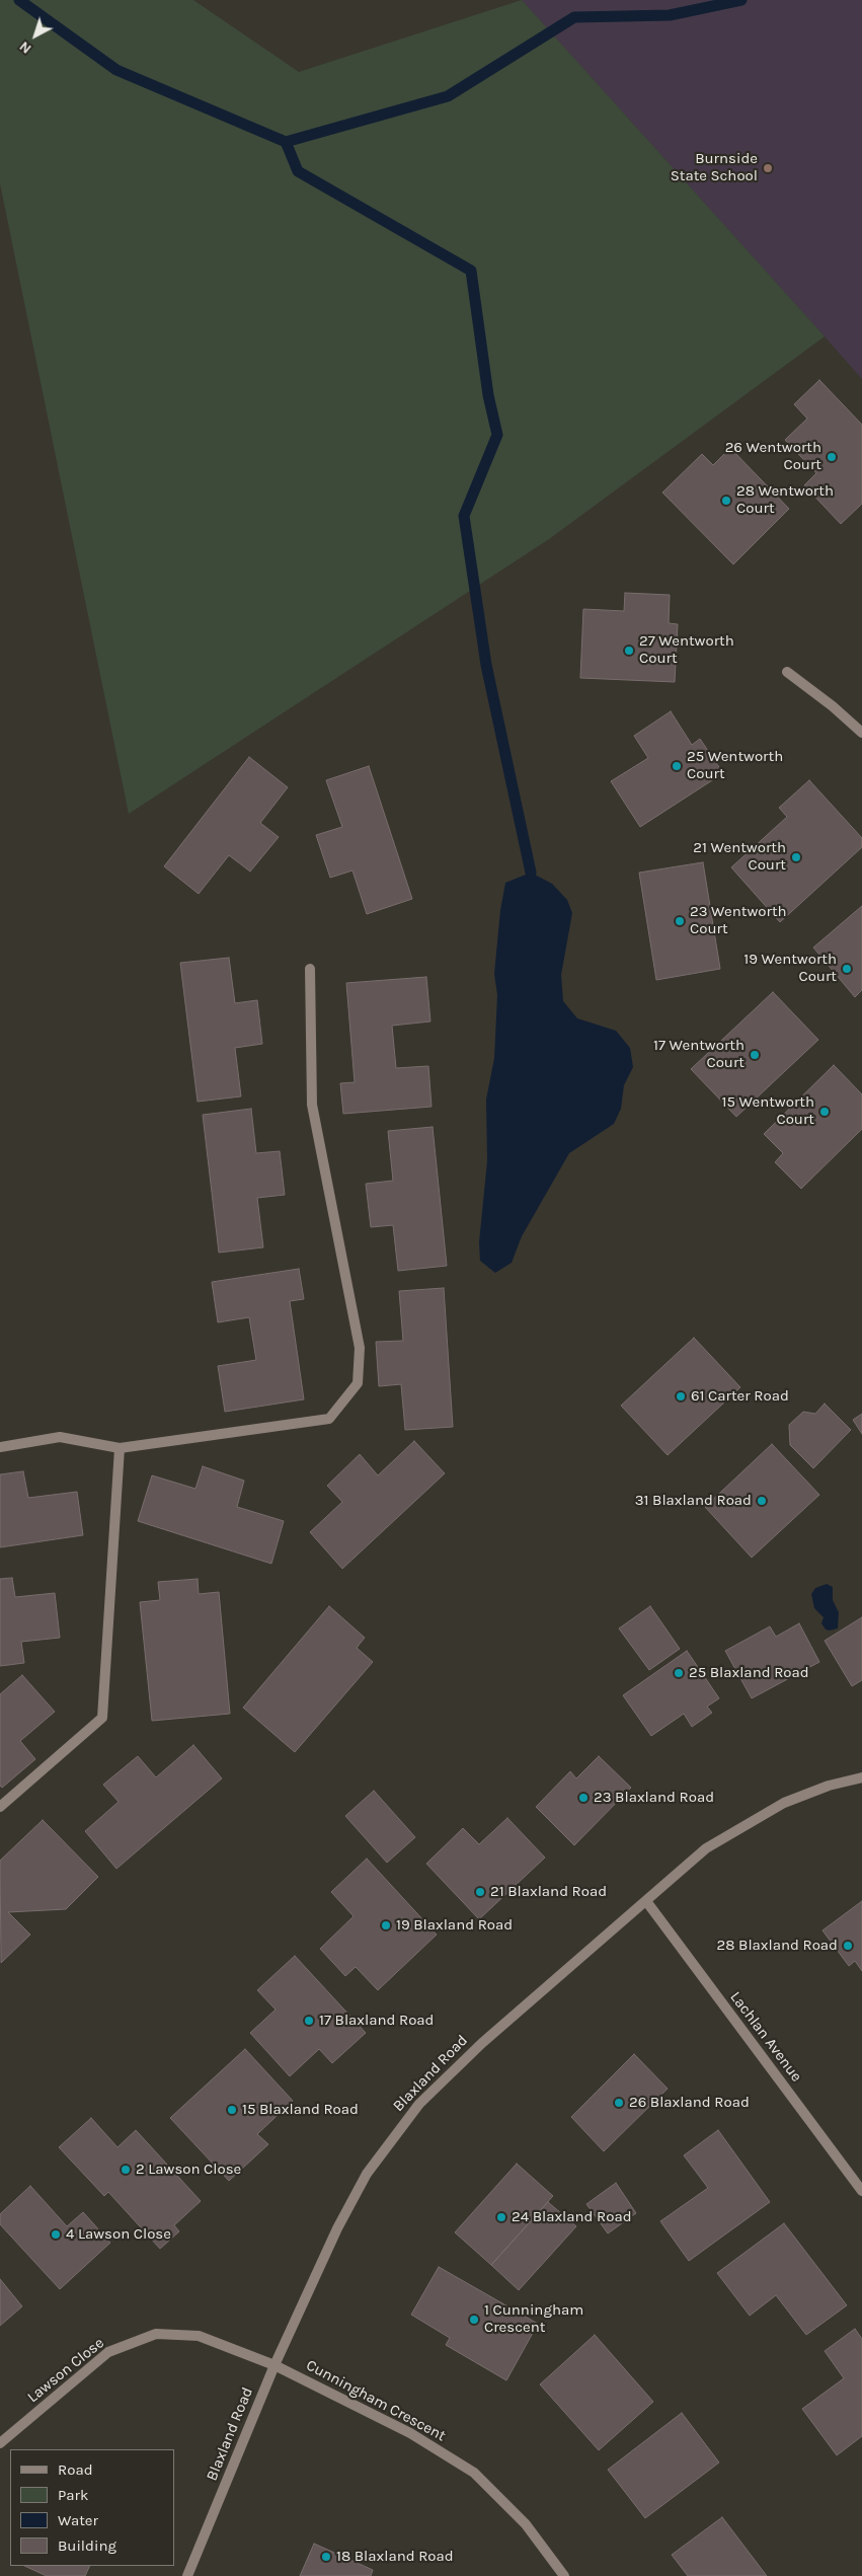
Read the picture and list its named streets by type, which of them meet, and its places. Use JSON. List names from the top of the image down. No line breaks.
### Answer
{"streets":{"street":["Lachlan Avenue","Blaxland Road","Lawson Close","Cunningham Crescent"]},"crossings":[["Lachlan Avenue","Blaxland Road"],["Blaxland Road","Lawson Close"],["Blaxland Road","Cunningham Crescent"],["Lawson Close","Cunningham Crescent"]],"places":["Burnside State School","26 Wentworth Court","28 Wentworth Court","27 Wentworth Court","25 Wentworth Court","21 Wentworth Court","23 Wentworth Court","19 Wentworth Court","17 Wentworth Court","15 Wentworth Court","61 Carter Road","31 Blaxland Road","25 Blaxland Road","23 Blaxland Road","21 Blaxland Road","19 Blaxland Road","28 Blaxland Road","17 Blaxland Road","26 Blaxland Road","15 Blaxland Road","2 Lawson Close","24 Blaxland Road","4 Lawson Close","1 Cunningham Crescent","18 Blaxland Road"],"legend":["Road","Park","Water","Building"],"north":"bottom left"}
